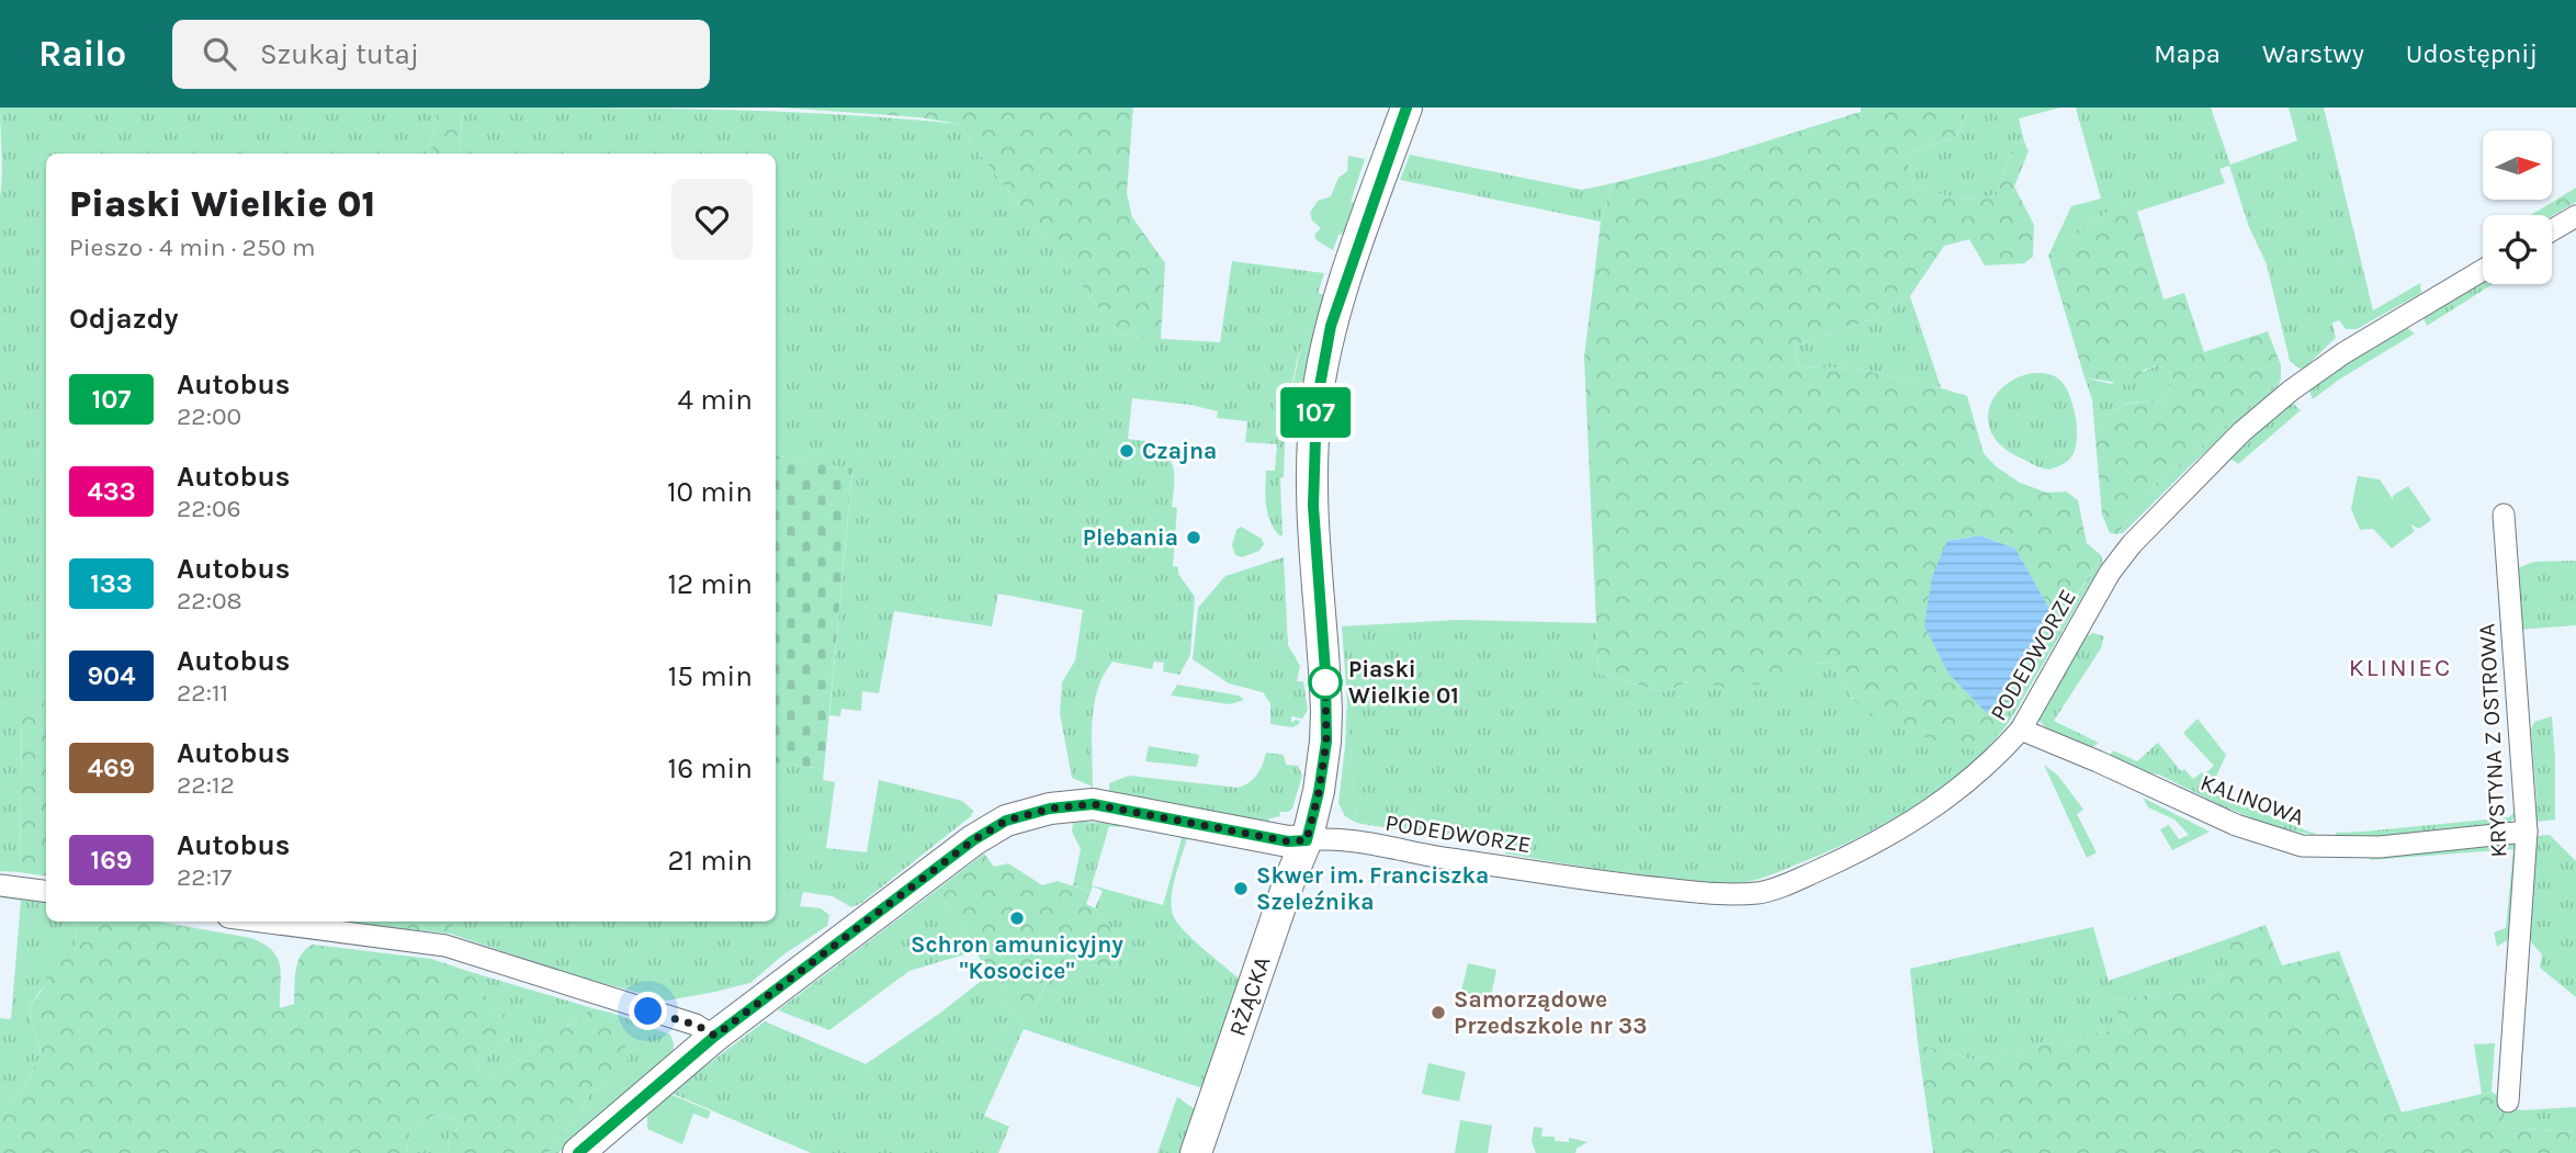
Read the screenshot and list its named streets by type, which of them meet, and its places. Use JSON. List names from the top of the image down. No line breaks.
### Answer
{"streets":{"street":["PODEDWORZE","KRYSTYNA Z OSTROWA","KALINOWA","RŻĄCKA"]},"crossings":[["PODEDWORZE","KALINOWA"],["PODEDWORZE","RŻĄCKA"],["KRYSTYNA Z OSTROWA","KALINOWA"]],"districts":["KLINIEC"],"places":["Czajna","Plebania","Piaski Wielkie 01","Skwer im. Franciszka Szeleźnika","Schron amunicyjny \"Kosocice\"","Samorządowe Przedszkole nr 33"],"lines":["bus line 107"],"north":"right","page":{"header":"Railo","search":"Szukaj tutaj","nav":["Mapa","Warstwy","Udostępnij"],"on_map":"107","heading":[["Piaski Wielkie 01","Pieszo · 4 min · 250 m"],"Odjazdy"],"list":[{"mark":"107","name":"Autobus","note":"22:00","value":"4 min"},{"mark":"433","name":"Autobus","note":"22:06","value":"10 min"},{"mark":"133","name":"Autobus","note":"22:08","value":"12 min"},{"mark":"904","name":"Autobus","note":"22:11","value":"15 min"},{"mark":"469","name":"Autobus","note":"22:12","value":"16 min"},{"mark":"169","name":"Autobus","note":"22:17","value":"21 min"}]}}
